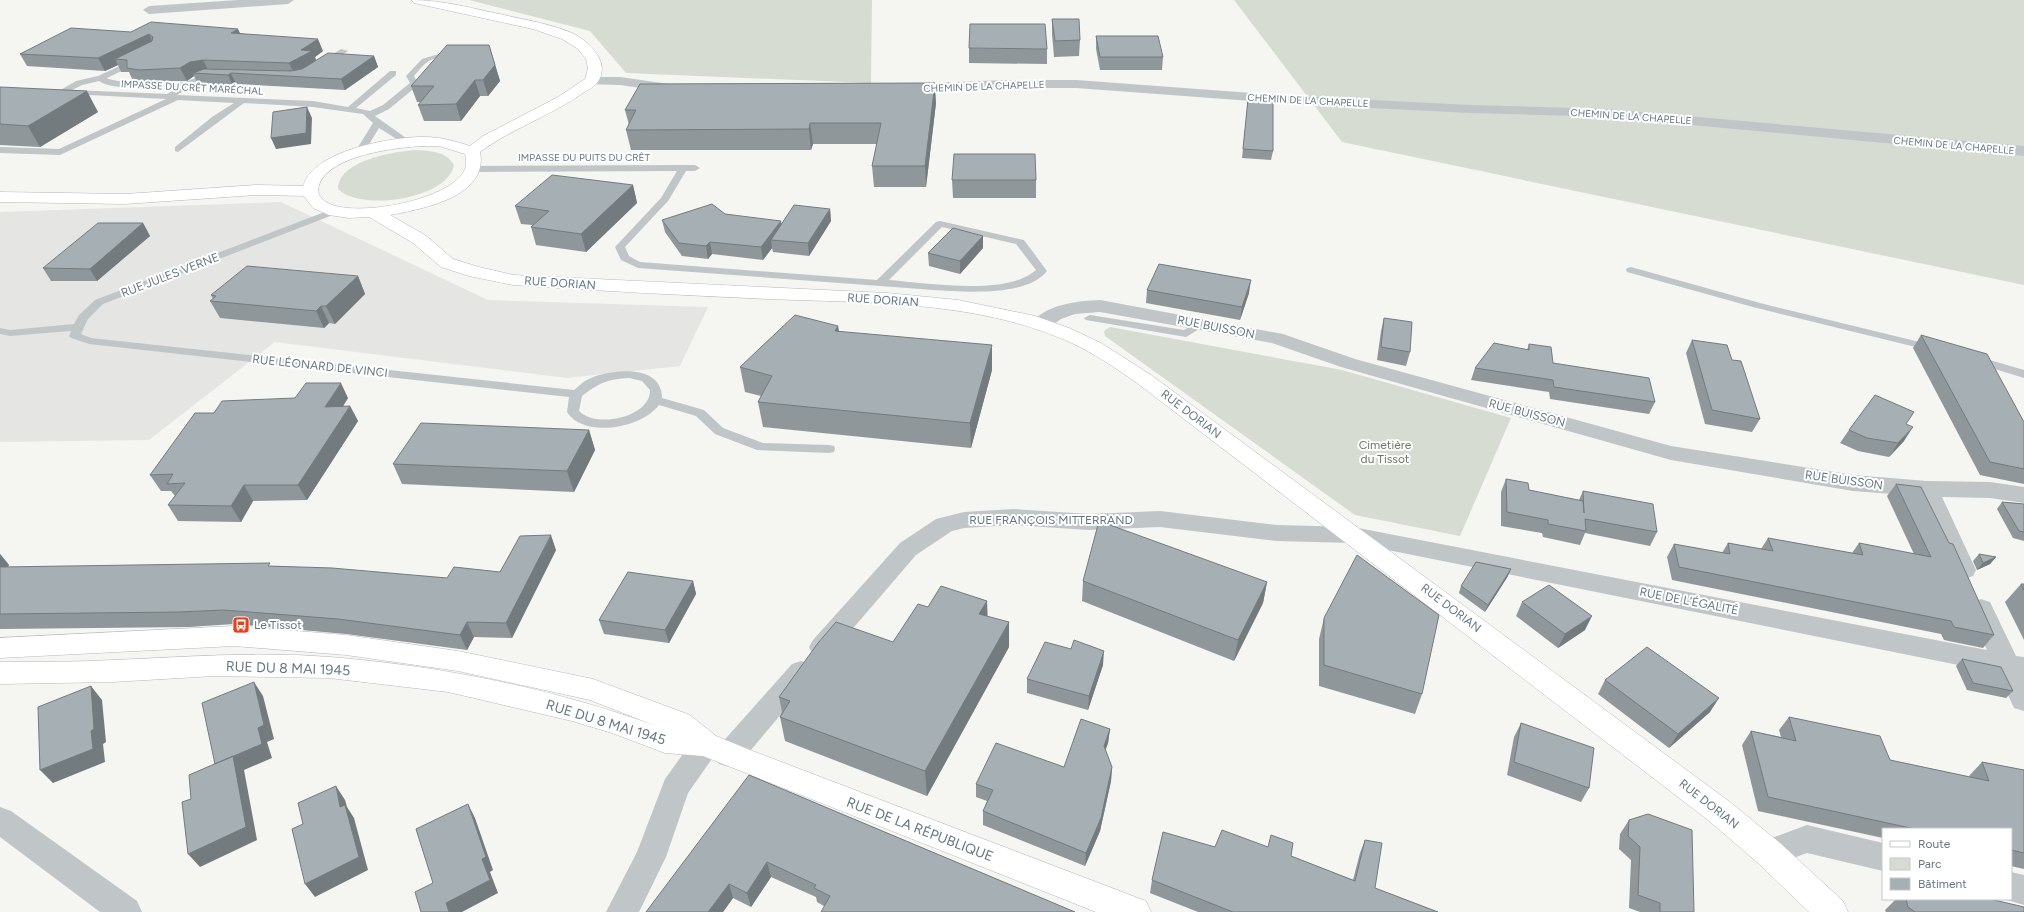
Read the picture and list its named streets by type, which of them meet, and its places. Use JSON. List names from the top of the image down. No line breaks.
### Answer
{"streets":{"main road":["RUE DORIAN","RUE DU 8 MAI 1945","RUE DE LA RÉPUBLIQUE"],"street":["CHEMIN DE LA CHAPELLE","RUE BUISSON","RUE FRANÇOIS MITTERRAND","RUE DE L'ÉGALITÉ"],"lane":["IMPASSE DU CRÊT MARÉCHAL","IMPASSE DU PUITS DU CRÊT","RUE JULES VERNE","RUE LÉONARD DE VINCI"]},"crossings":[["RUE JULES VERNE","RUE LÉONARD DE VINCI"],["RUE DORIAN","RUE BUISSON"],["RUE DORIAN","RUE FRANÇOIS MITTERRAND"],["RUE DORIAN","RUE DE L'ÉGALITÉ"],["RUE FRANÇOIS MITTERRAND","RUE DE L'ÉGALITÉ"],["RUE FRANÇOIS MITTERRAND","RUE DU 8 MAI 1945"],["RUE FRANÇOIS MITTERRAND","RUE DE LA RÉPUBLIQUE"],["RUE DU 8 MAI 1945","RUE DE LA RÉPUBLIQUE"]],"parks":["Cimetière du Tissot"],"places":{"bus stop":["Le Tissot"]},"legend":["Route","Parc","Bâtiment"]}
